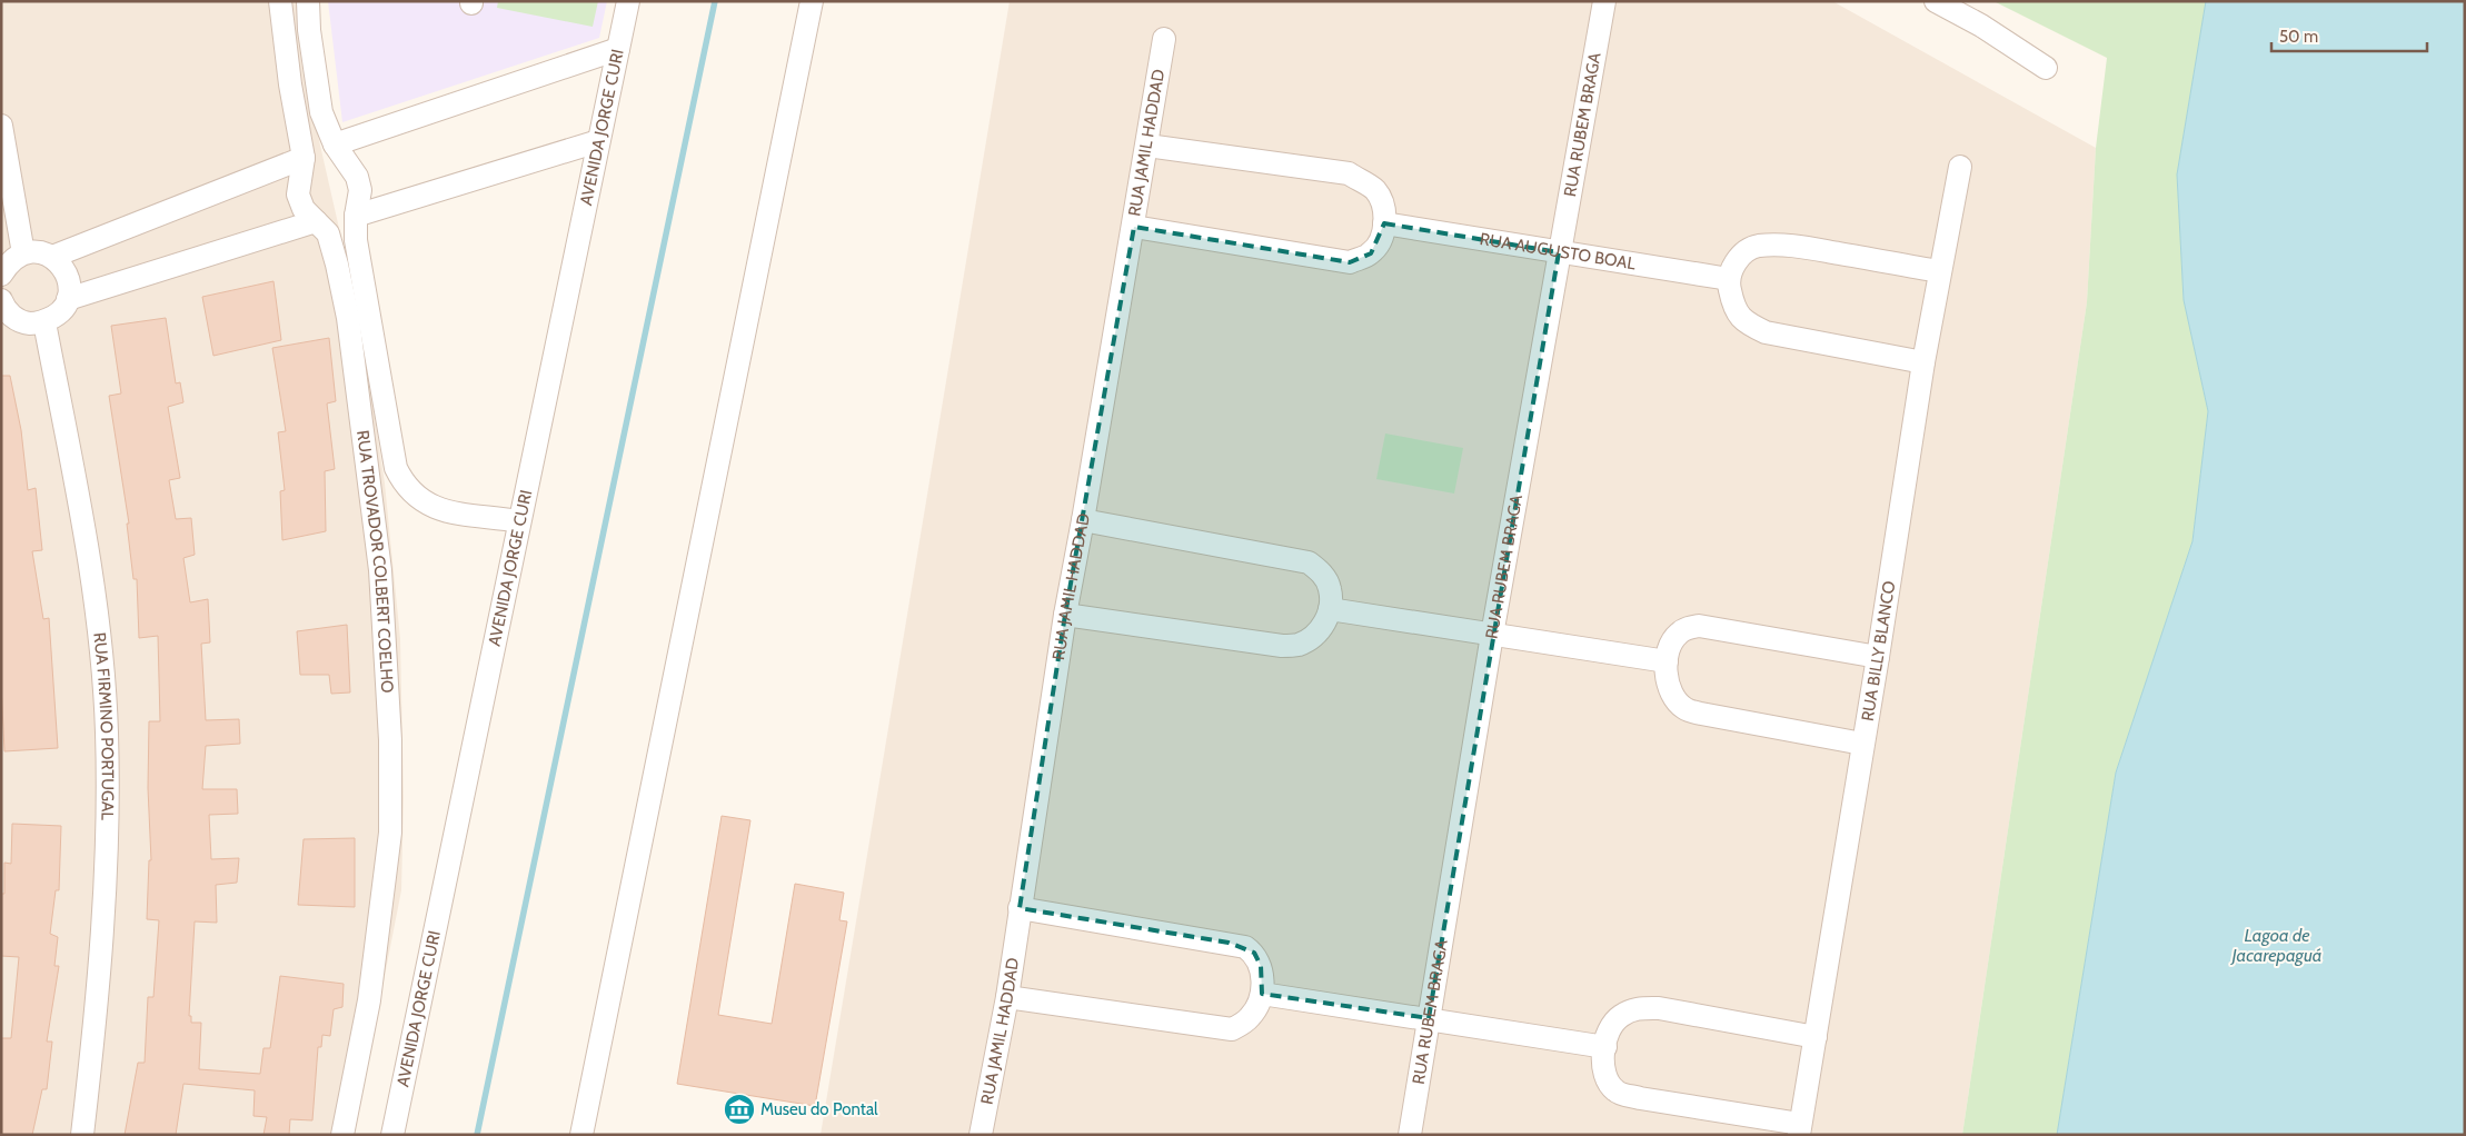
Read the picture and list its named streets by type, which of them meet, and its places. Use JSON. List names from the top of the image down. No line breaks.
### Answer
{"streets":{"street":["RUA RUBEM BRAGA","AVENIDA JORGE CURI","RUA JAMIL HADDAD","RUA AUGUSTO BOAL","RUA TROVADOR COLBERT COELHO","RUA BILLY BLANCO","RUA FIRMINO PORTUGAL"]},"crossings":[["RUA RUBEM BRAGA","RUA AUGUSTO BOAL"]],"water":["Lagoa de Jacarepaguá"],"places":{"museum":["Museu do Pontal"]},"scale_bar":"50 m"}
